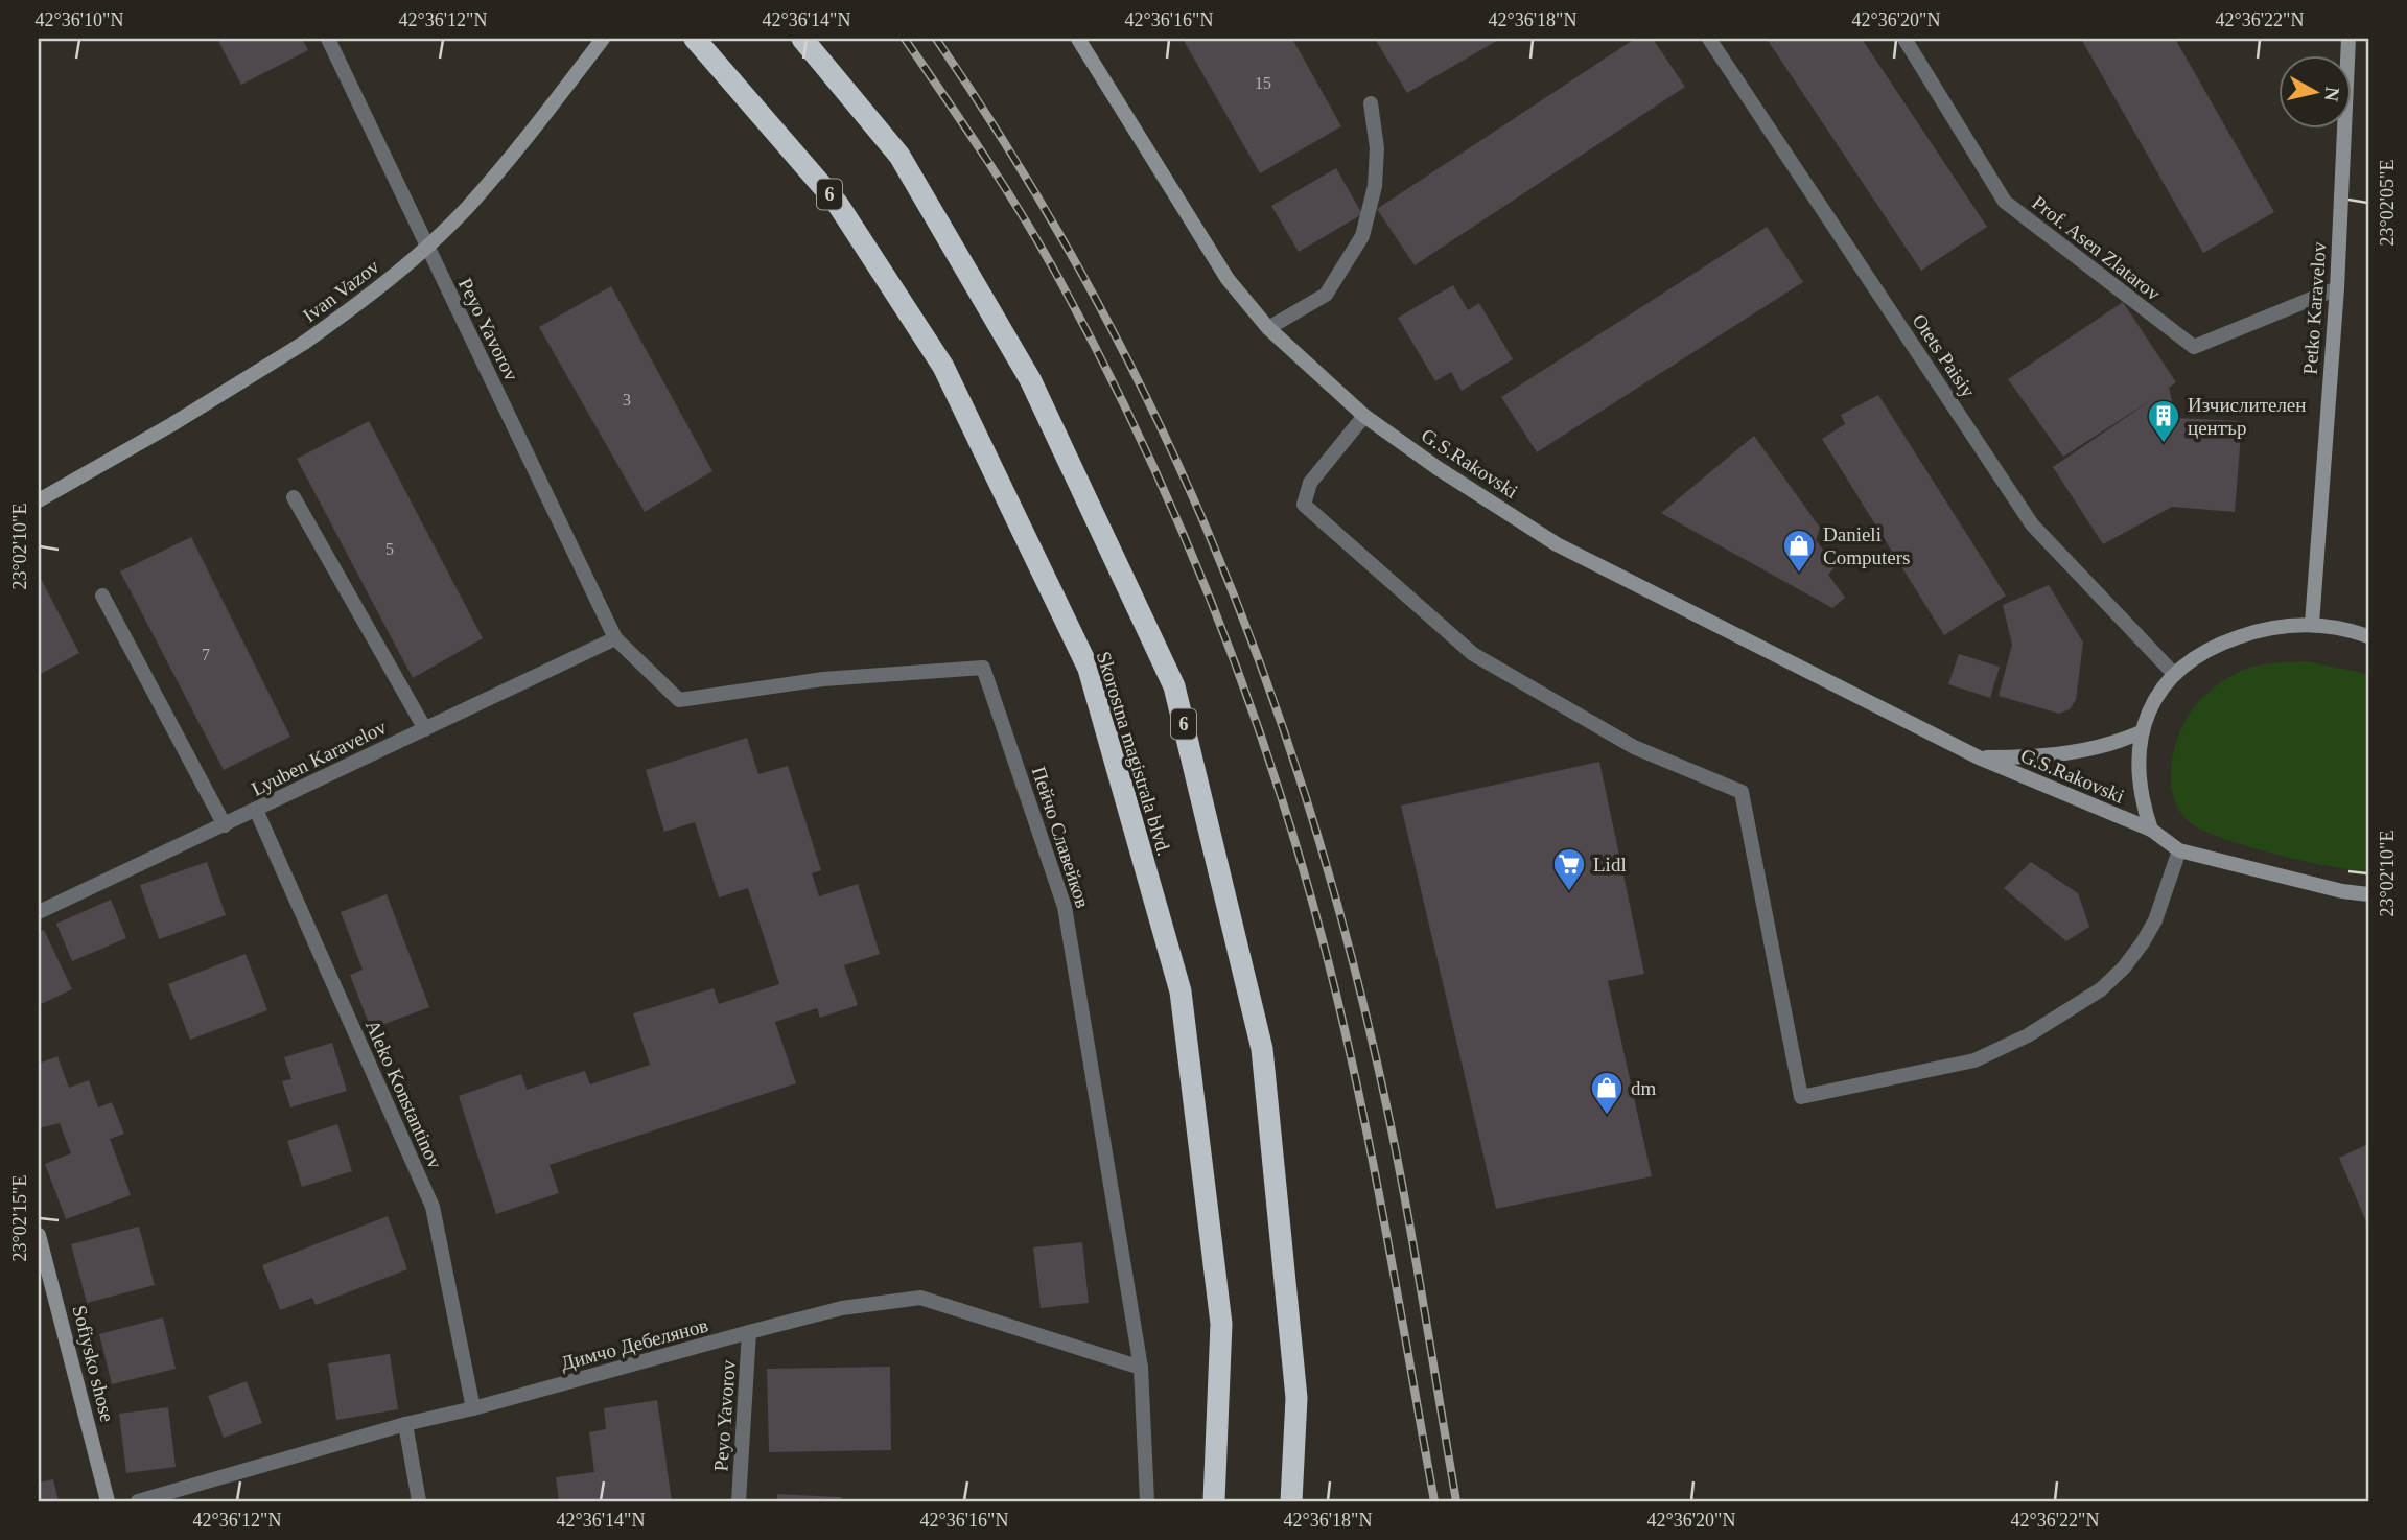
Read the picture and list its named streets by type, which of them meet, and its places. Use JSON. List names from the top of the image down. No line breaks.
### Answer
{"streets":{"highway":["6","Skorostna magistrala blvd."],"main road":["Ivan Vazov","Petko Karavelov","G.S.Rakovski","Sofiysko shose"],"street":["Prof. Asen Zlatarov","Peyo Yavorov","Otets Paisiy","Lyuben Karavelov","Пейчо Славейков","Aleko Konstantinov","Димчо Дебелянов"]},"crossings":[["Prof. Asen Zlatarov","Petko Karavelov"],["Peyo Yavorov","Lyuben Karavelov"],["Peyo Yavorov","Пейчо Славейков"],["Peyo Yavorov","Димчо Дебелянов"],["Lyuben Karavelov","Пейчо Славейков"],["Lyuben Karavelov","Aleko Konstantinov"],["Пейчо Славейков","Димчо Дебелянов"],["Aleko Konstantinov","Димчо Дебелянов"]],"places":{"building":["Изчислителен център"],"shop":["Danieli Computers","dm"],"supermarket":["Lidl"]},"house_numbers":["15","3","5","7"],"north":"right","coordinates":["42°36'10\"N","42°36'12\"N","42°36'14\"N","42°36'16\"N","42°36'18\"N","42°36'20\"N","42°36'22\"N","23°02'05\"E","23°02'10\"E","23°02'15\"E"]}
